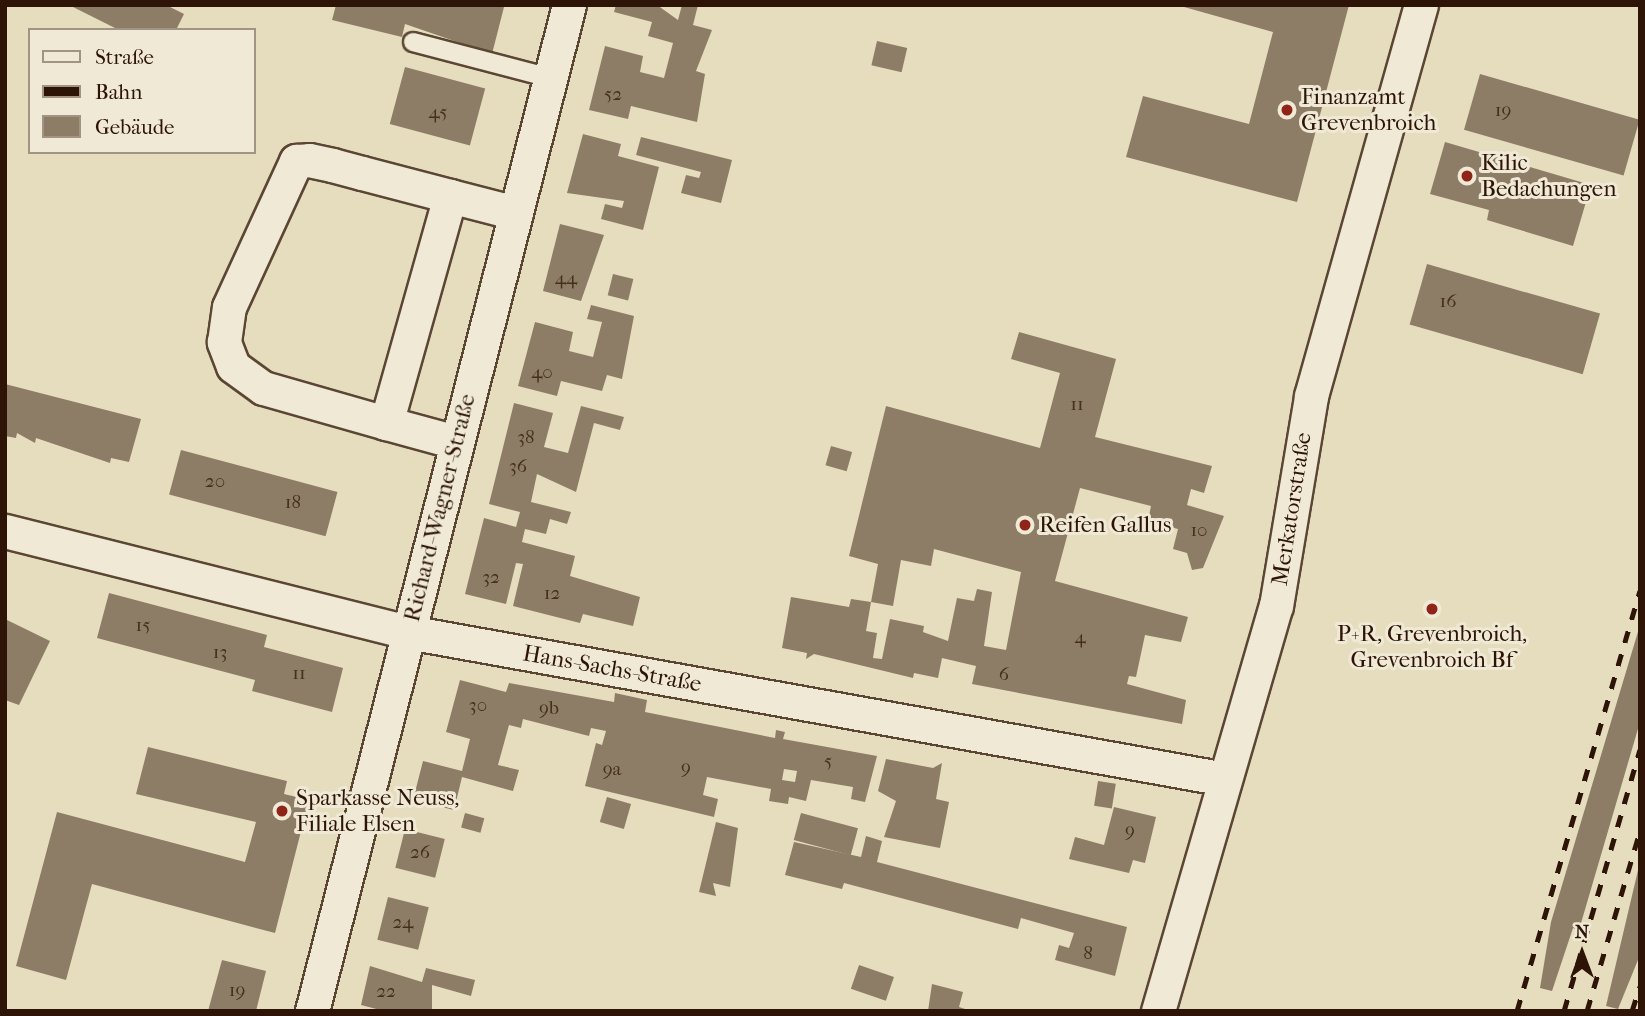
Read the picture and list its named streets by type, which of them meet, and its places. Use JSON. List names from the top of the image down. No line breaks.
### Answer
{"streets":{"street":["Richard-Wagner-Straße","Merkatorstraße","Hans-Sachs-Straße"]},"crossings":[["Richard-Wagner-Straße","Hans-Sachs-Straße"],["Merkatorstraße","Hans-Sachs-Straße"]],"places":["Finanzamt Grevenbroich","Kilic Bedachungen","Reifen Gallus","P+R, Grevenbroich, Grevenbroich Bf","Sparkasse Neuss, Filiale Elsen"],"house_numbers":["52","19","45","44","16","40","11","38","36","20","18","10","32","12","15","4","13","11","6","30","9b","5","9","9a","9","26","24","8","19","22"],"legend":["Straße","Bahn","Gebäude"],"north":"top"}
